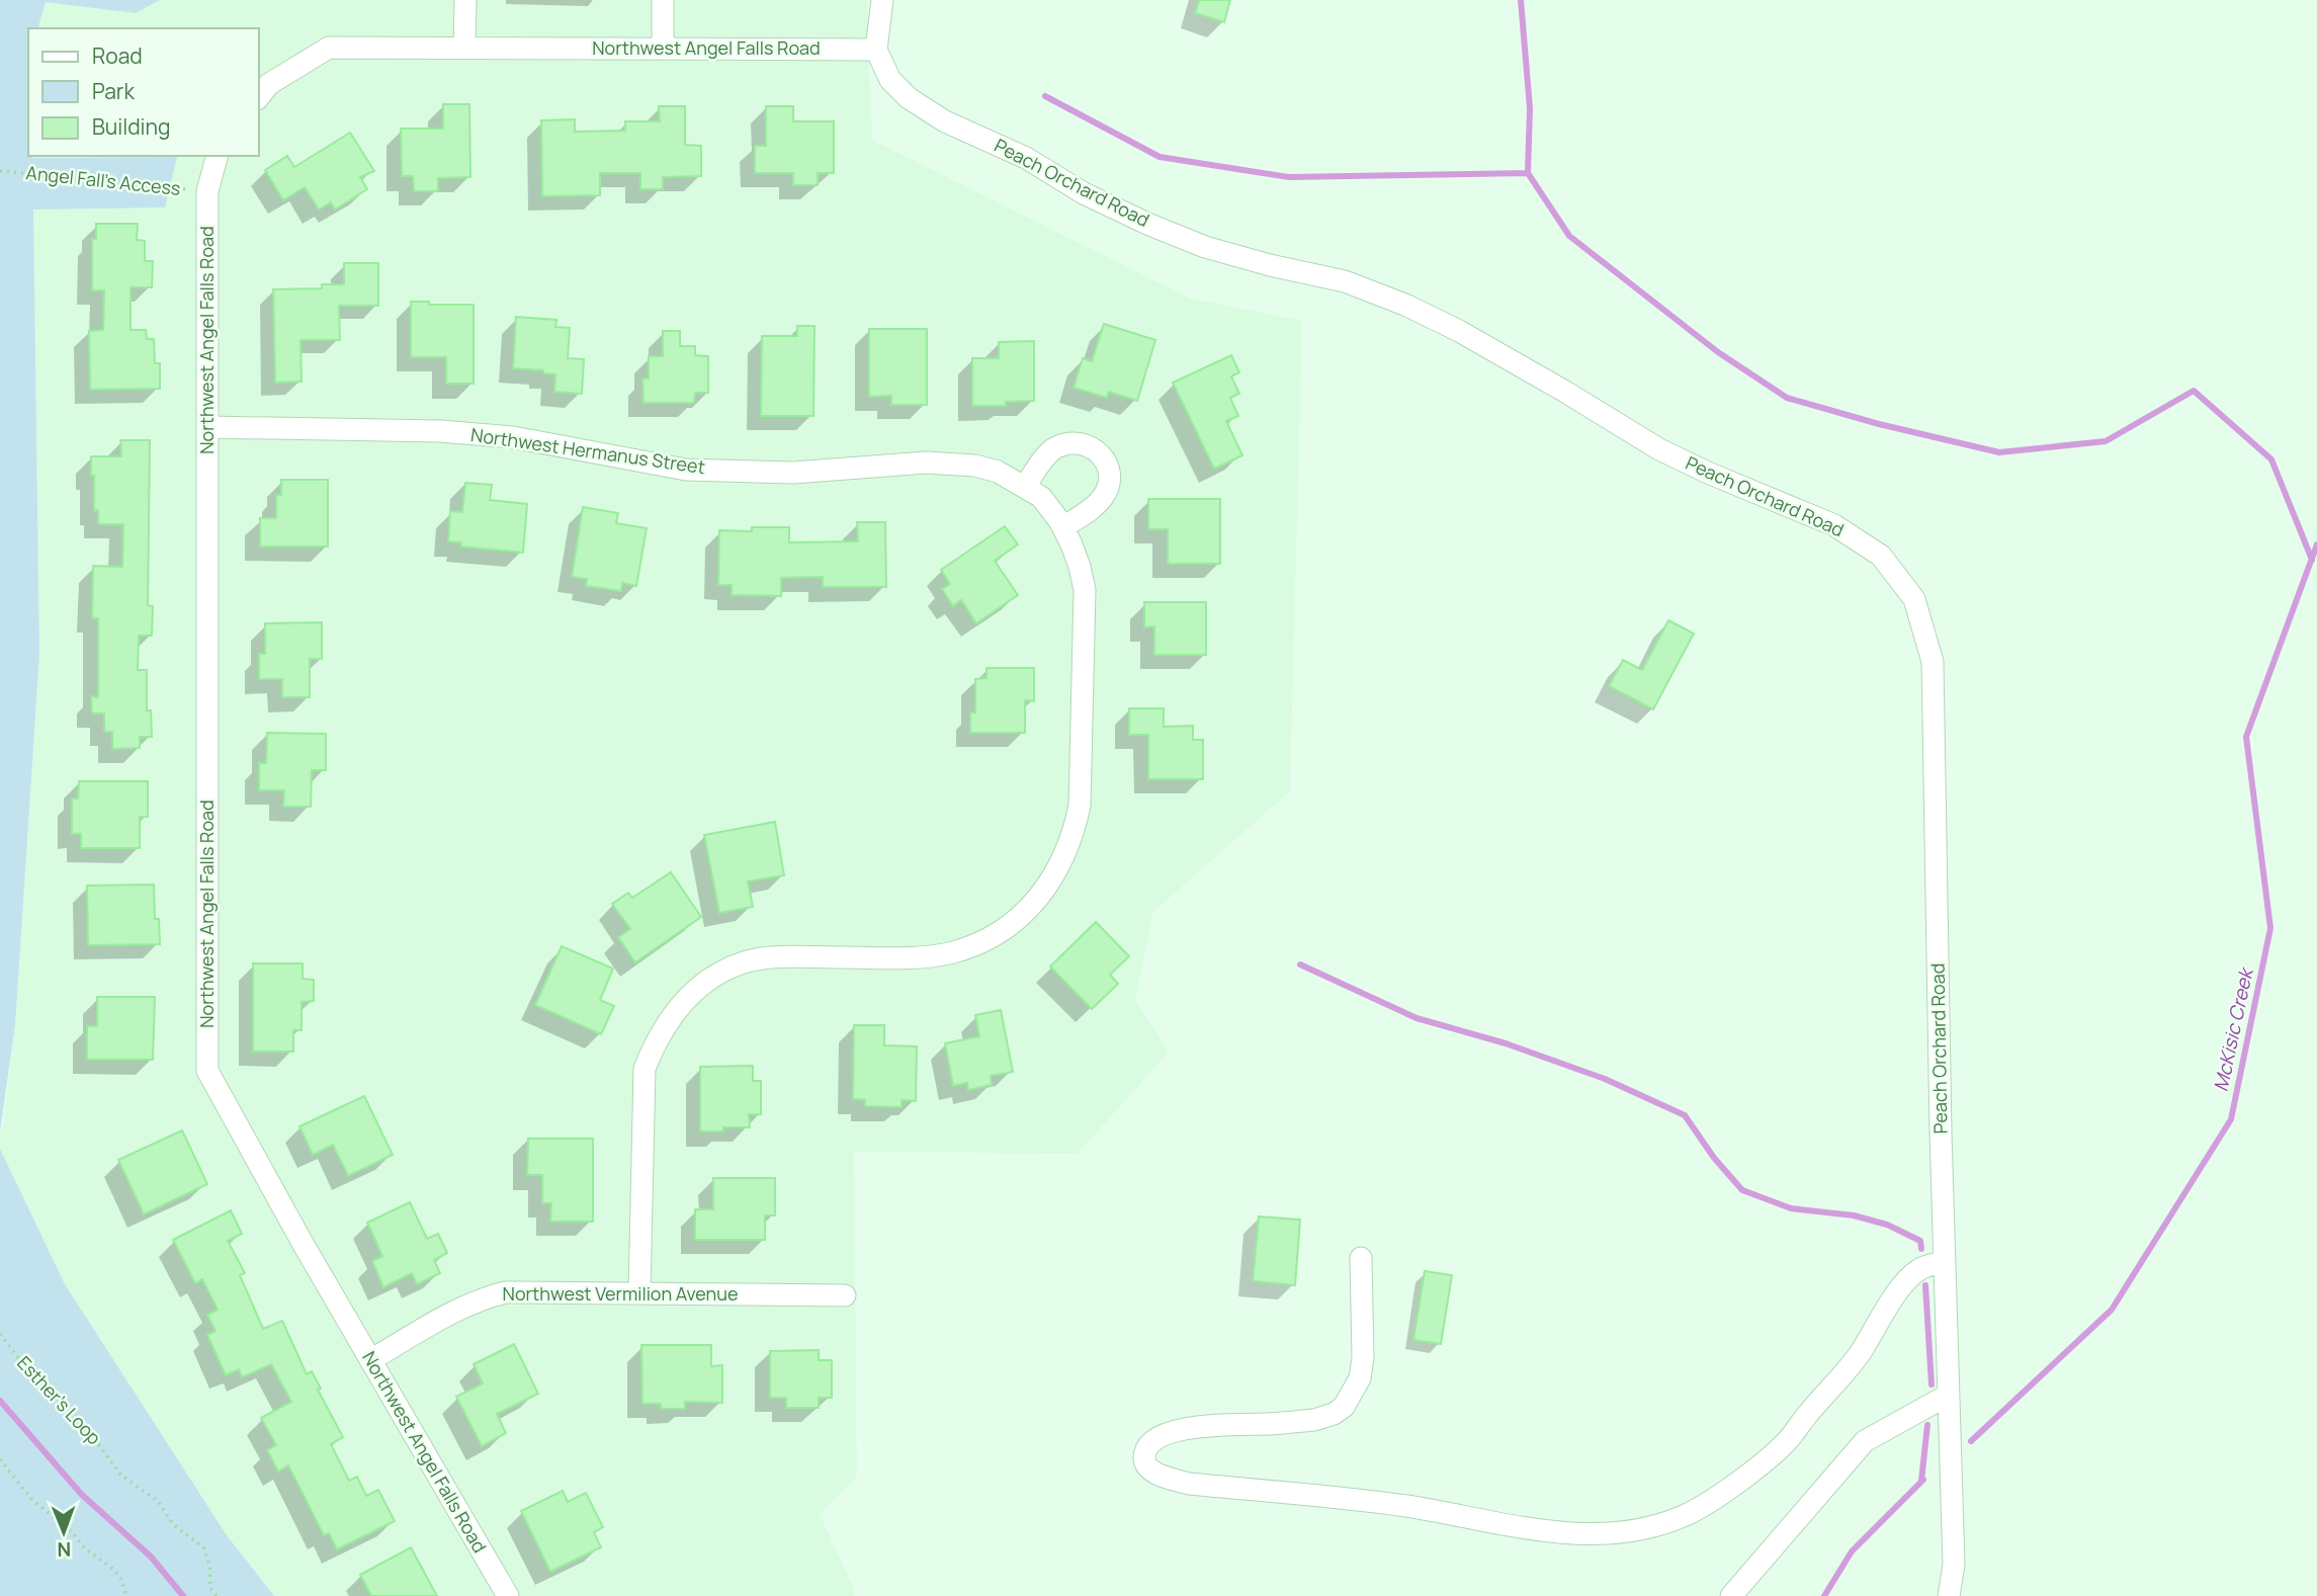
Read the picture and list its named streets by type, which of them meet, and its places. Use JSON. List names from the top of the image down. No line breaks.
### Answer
{"streets":{"street":["Northwest Angel Falls Road","Peach Orchard Road","Northwest Hermanus Street","Northwest Vermilion Avenue"],"path":["Angel Fall's Access","Esther's Loop"]},"crossings":[["Northwest Angel Falls Road","Angel Fall's Access"],["Northwest Angel Falls Road","Peach Orchard Road"],["Northwest Angel Falls Road","Northwest Hermanus Street"],["Northwest Angel Falls Road","Northwest Vermilion Avenue"],["Northwest Hermanus Street","Northwest Vermilion Avenue"]],"water":["McKisic Creek"],"legend":["Road","Park","Building"],"north":"bottom"}
